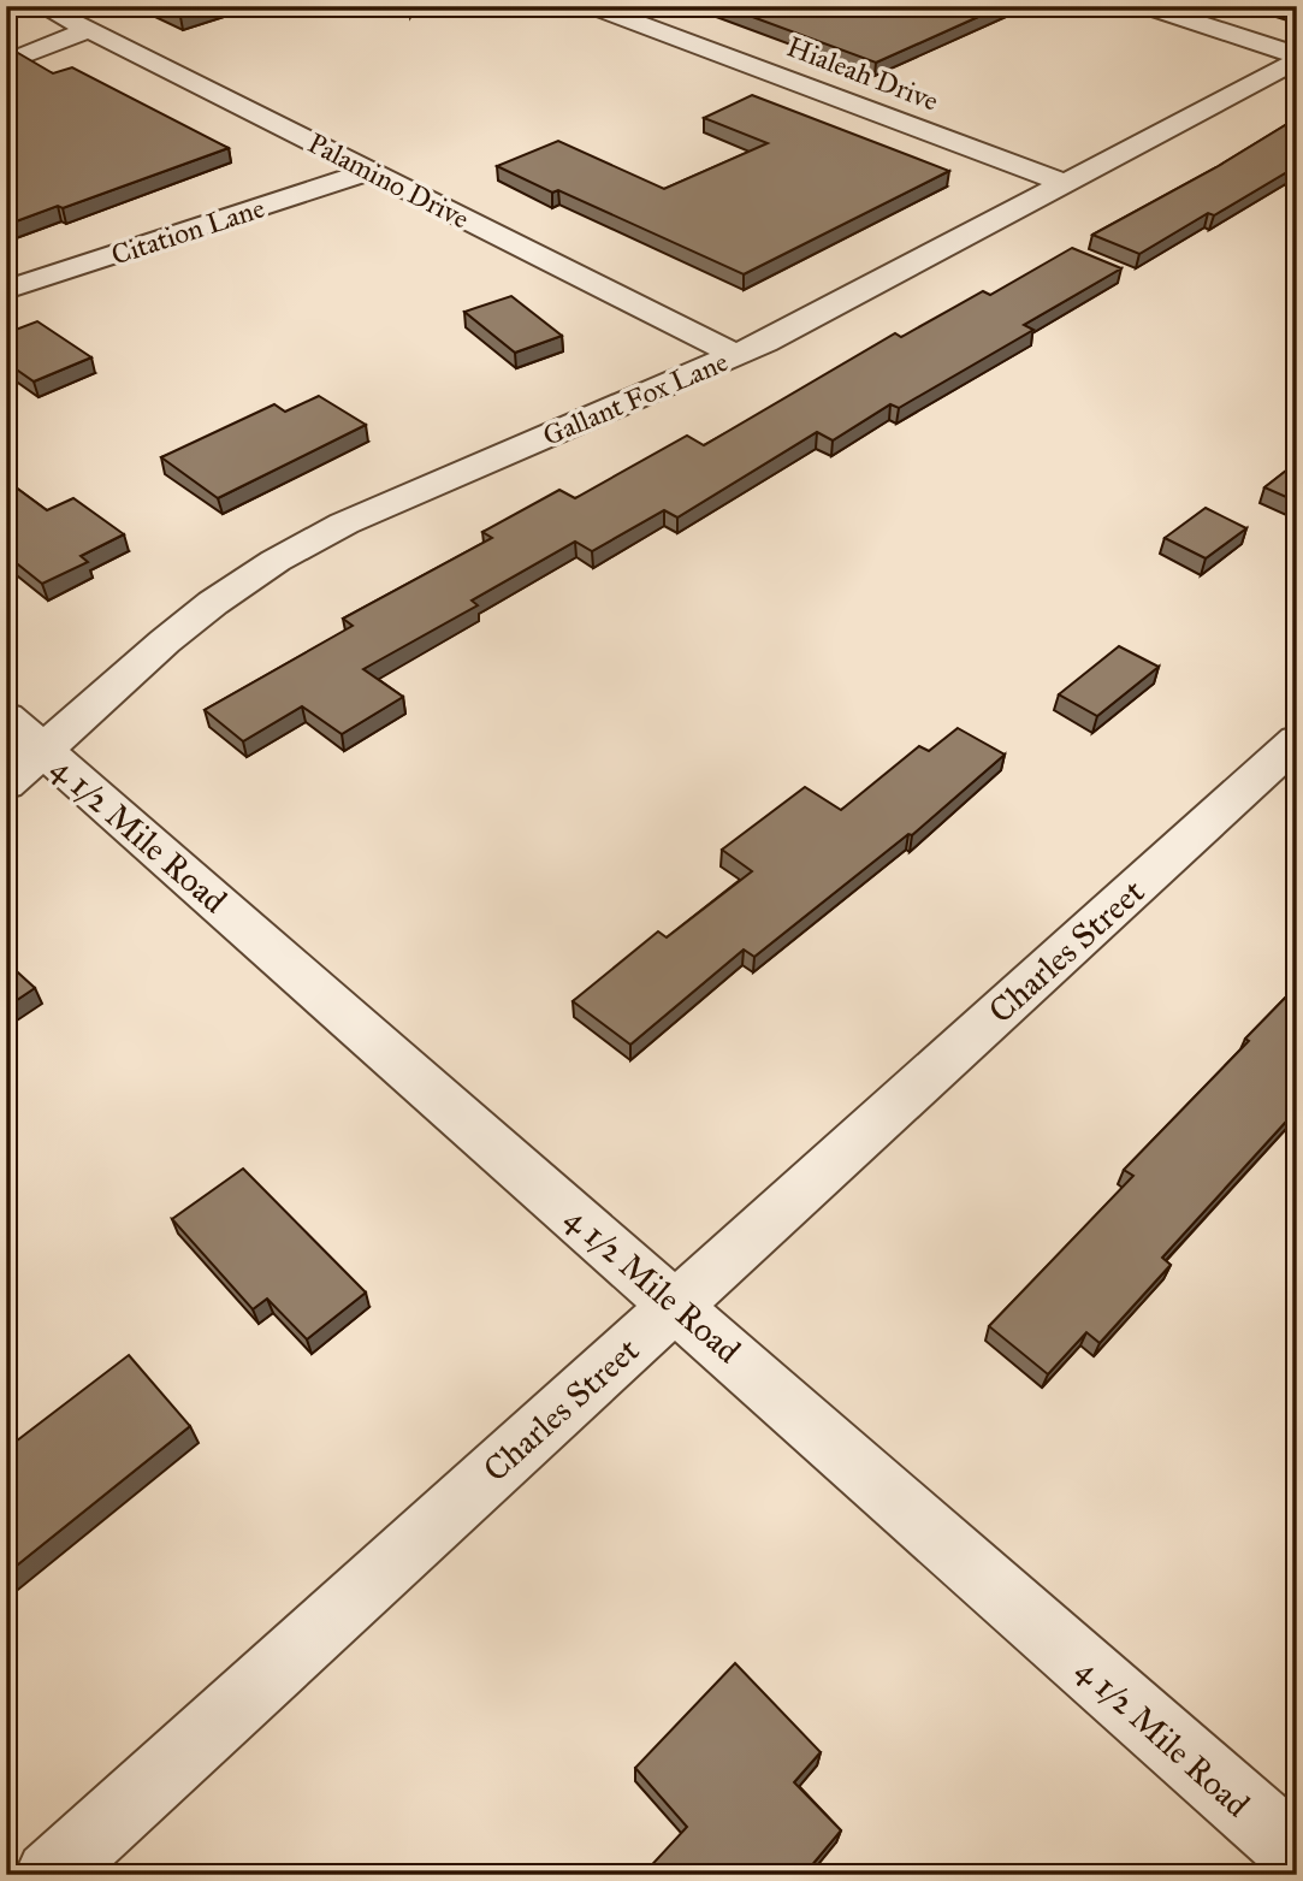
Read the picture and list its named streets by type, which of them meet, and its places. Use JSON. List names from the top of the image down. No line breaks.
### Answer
{"streets":{"street":["Hialeah Drive","Palamino Drive","Citation Lane","Gallant Fox Lane","4 1/2 Mile Road","Charles Street"]},"crossings":[["Hialeah Drive","Gallant Fox Lane"],["Palamino Drive","Citation Lane"],["Palamino Drive","Gallant Fox Lane"],["Gallant Fox Lane","4 1/2 Mile Road"],["4 1/2 Mile Road","Charles Street"]]}
